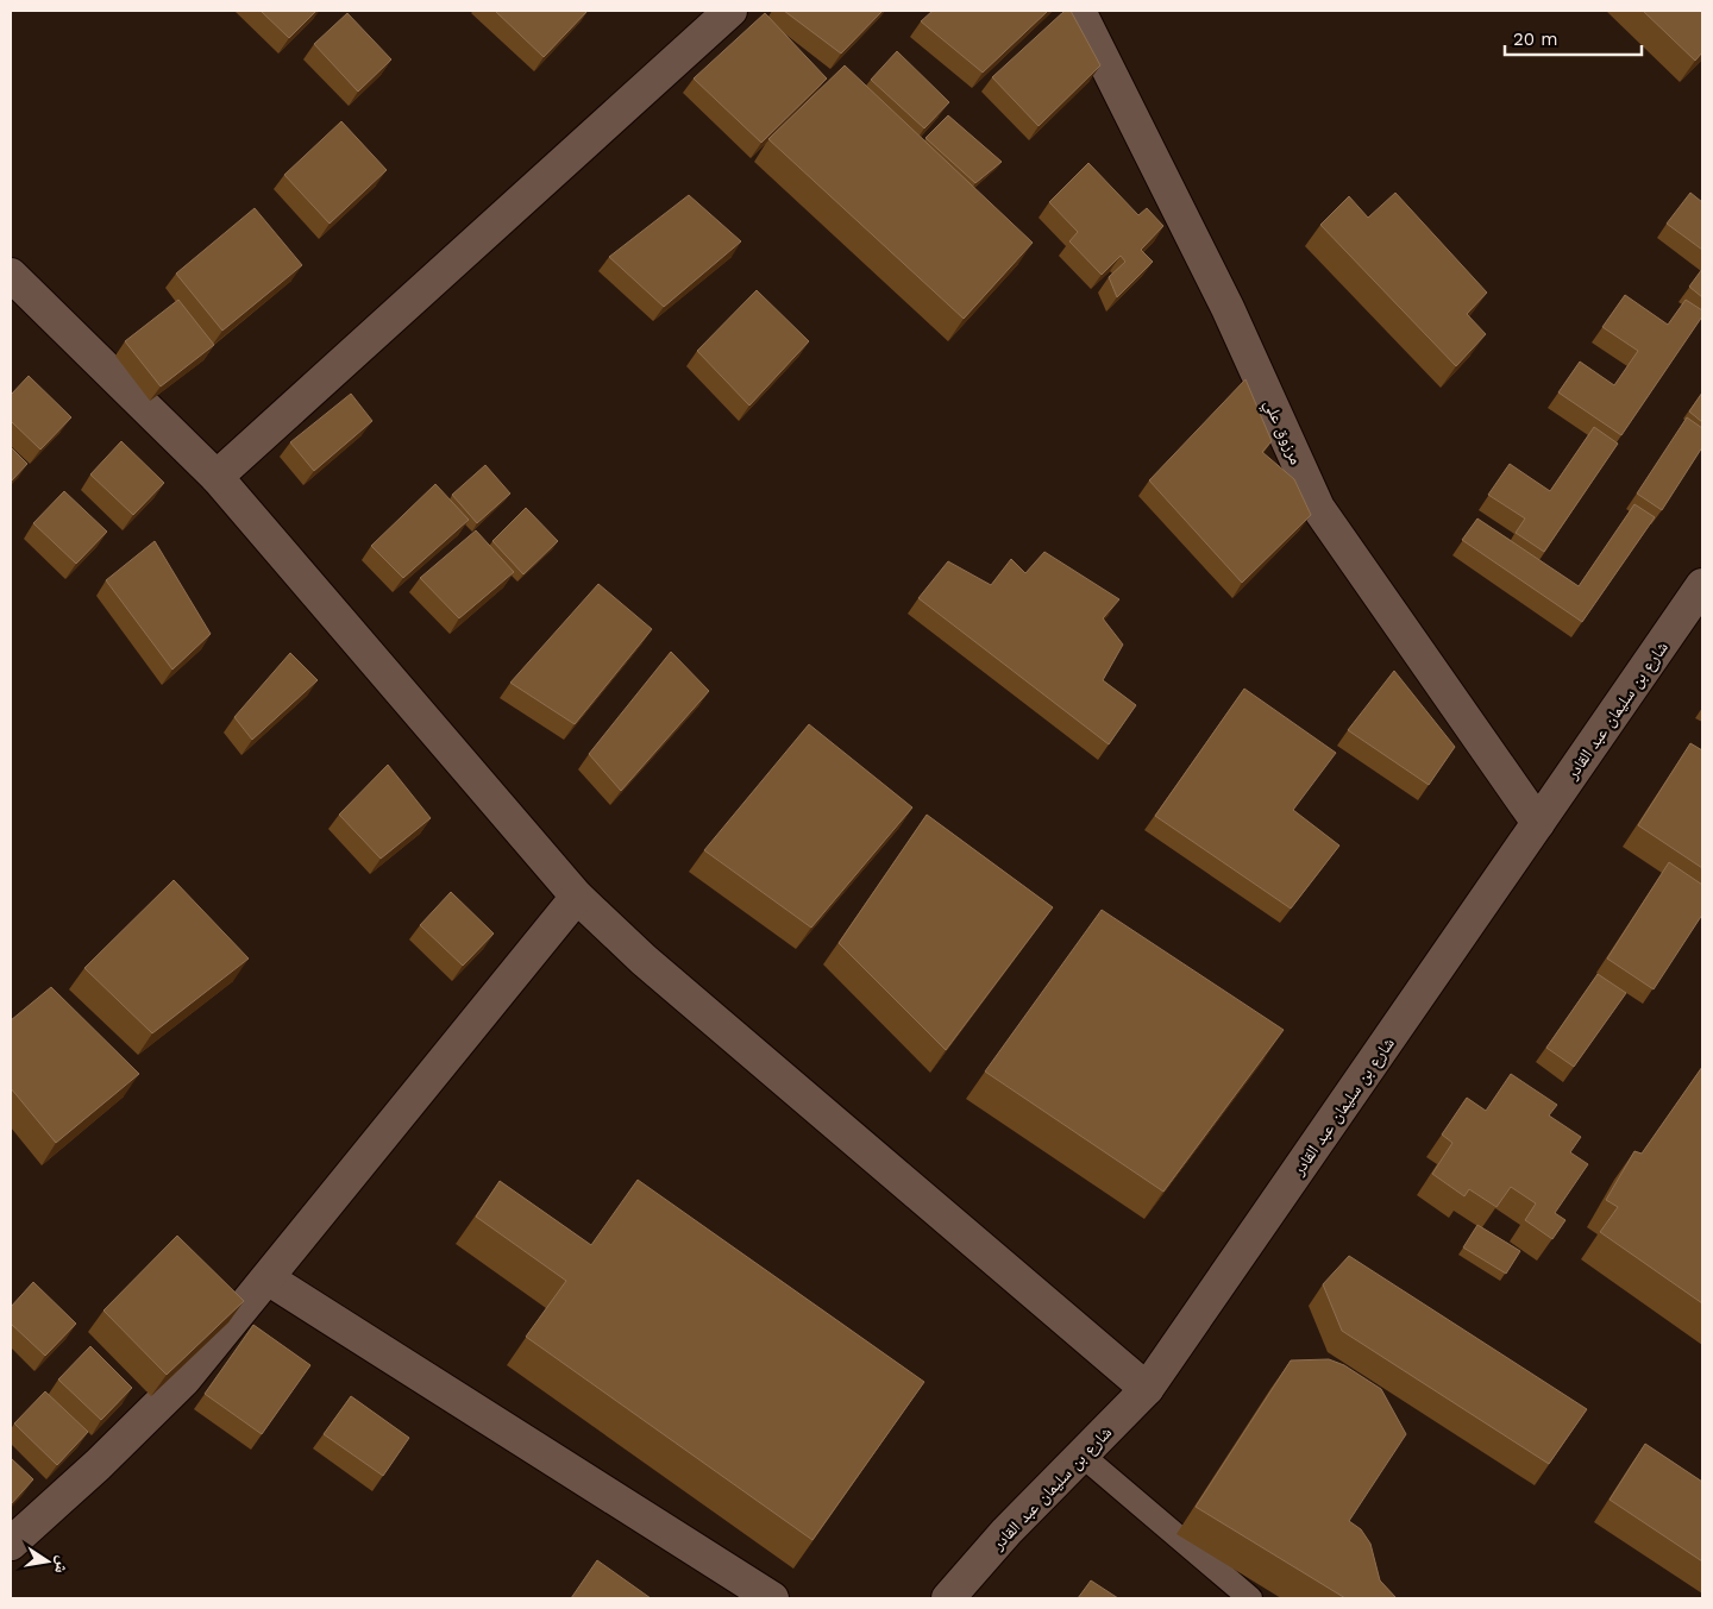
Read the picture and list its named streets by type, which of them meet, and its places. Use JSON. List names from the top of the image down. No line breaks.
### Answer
{"streets":{"street":["مرزوق علي","شارع بن سليمان عبد القادر"]},"crossings":[["مرزوق علي","شارع بن سليمان عبد القادر"]],"scale_bar":"20 m","north":"right"}
